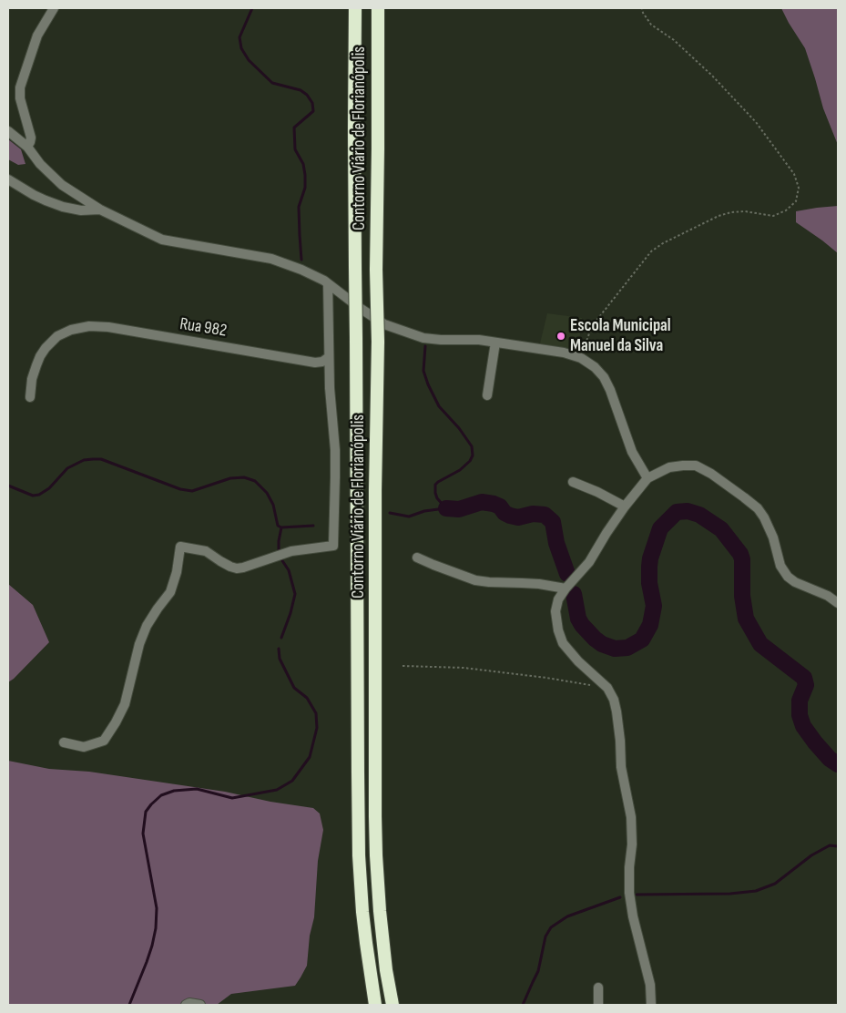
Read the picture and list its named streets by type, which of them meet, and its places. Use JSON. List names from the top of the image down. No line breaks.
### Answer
{"streets":{"highway":["Contorno Viário de Florianópolis"],"street":["Rua 982"]},"places":["Escola Municipal Manuel da Silva"]}
